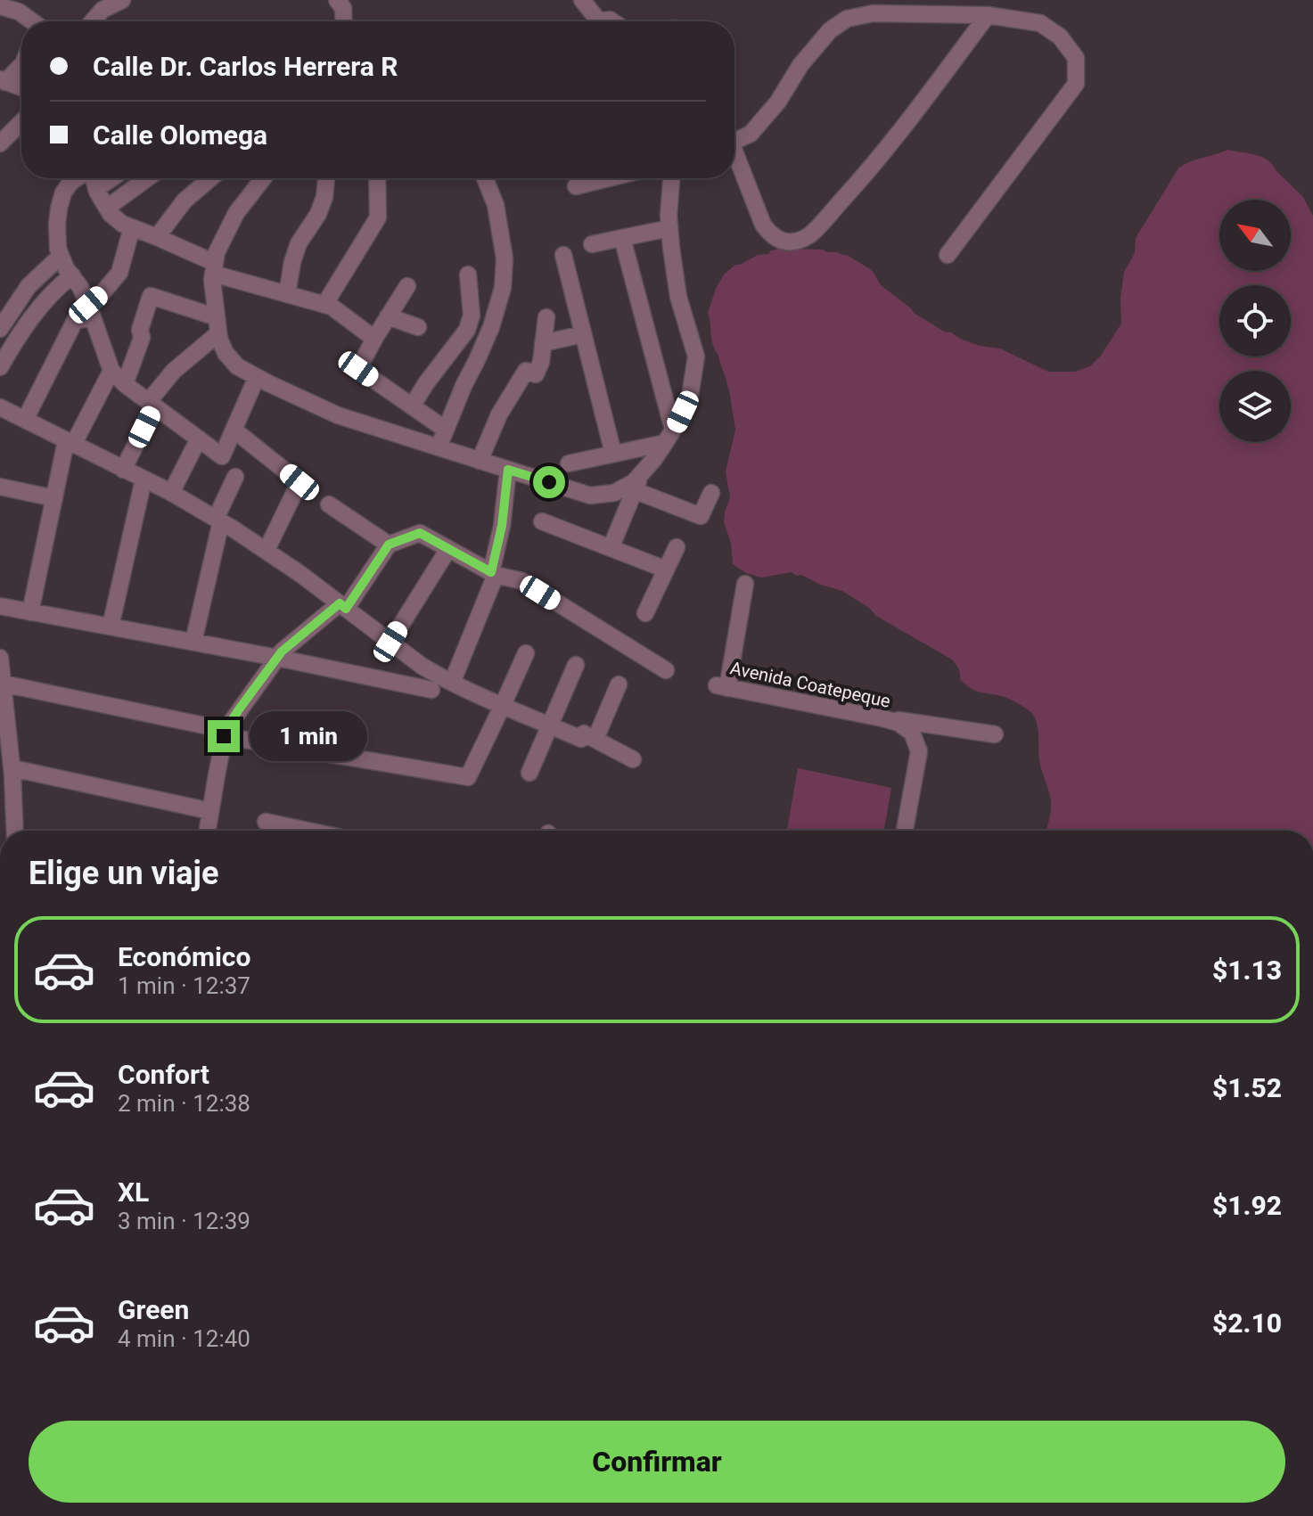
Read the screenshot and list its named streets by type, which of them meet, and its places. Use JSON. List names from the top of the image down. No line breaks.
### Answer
{"streets":{"street":["Avenida Coatepeque"]},"north":"top left","page":{"banner":["Calle Dr. Carlos Herrera R","Calle Olomega"],"bubble":"1 min","heading":"Elige un viaje","list":[{"name":"Económico","note":"1 min · 12:37","value":"$1.13"},{"name":"Confort","note":"2 min · 12:38","value":"$1.52"},{"name":"XL","note":"3 min · 12:39","value":"$1.92"},{"name":"Green","note":"4 min · 12:40","value":"$2.10"}],"buttons":"Confirmar"}}
